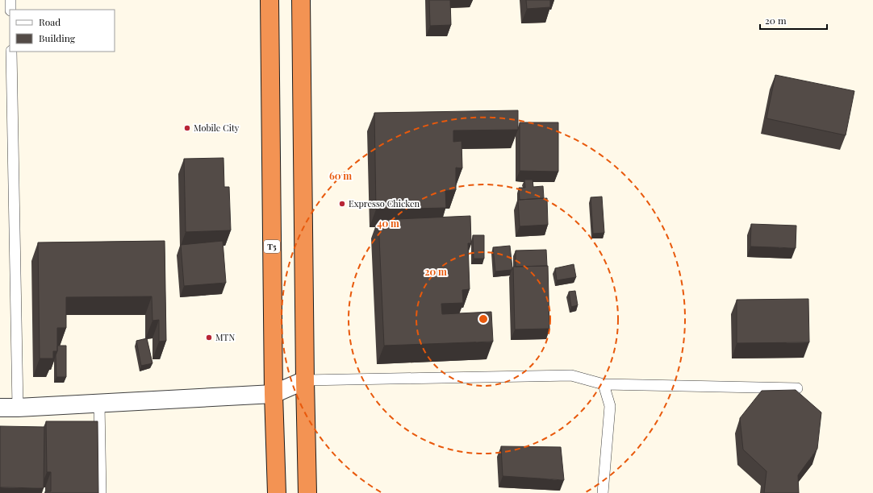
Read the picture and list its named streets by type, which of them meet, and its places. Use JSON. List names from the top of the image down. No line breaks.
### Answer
{"streets":{"highway":["T5"]},"places":["Mobile City","Expresso Chicken","MTN"],"legend":["Road","Building"],"scale_bar":"20 m","rings":["60 m","40 m","20 m"]}
